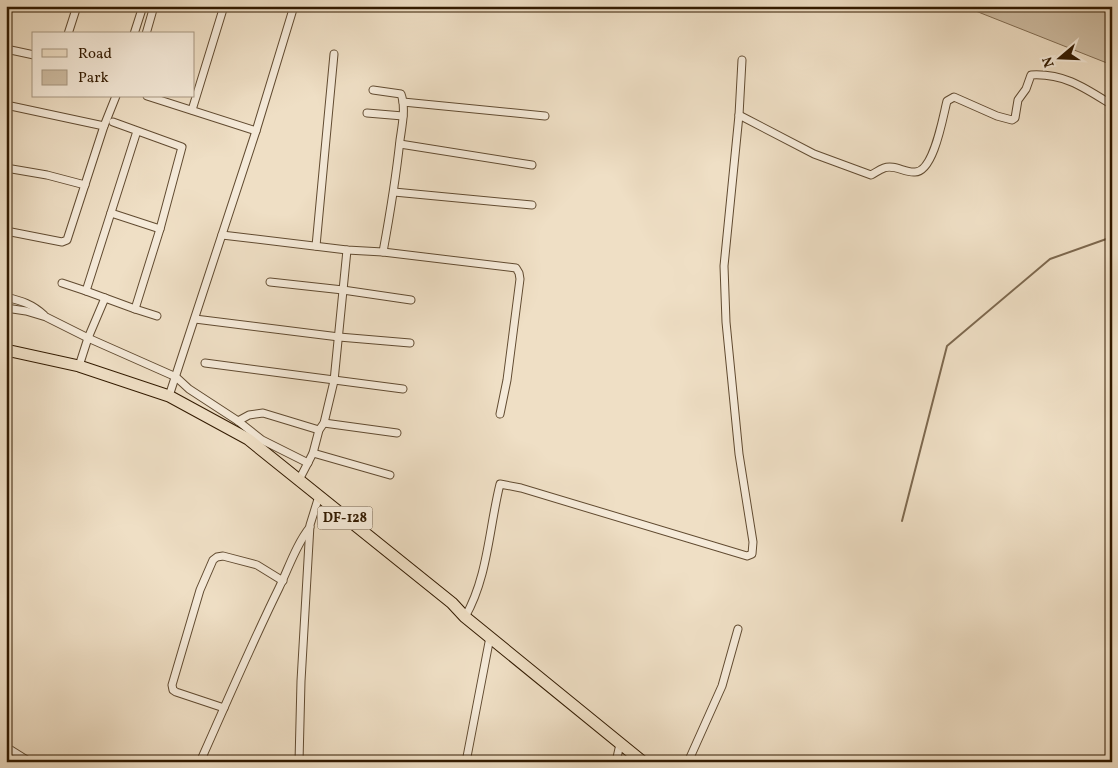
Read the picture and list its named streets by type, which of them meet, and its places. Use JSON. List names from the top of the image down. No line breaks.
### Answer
{"streets":{"main road":["DF-128"]},"legend":["Road","Park"],"north":"left"}
